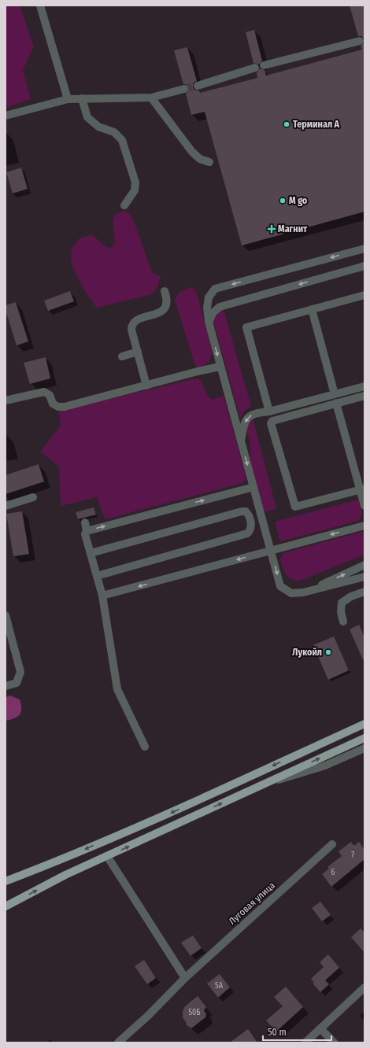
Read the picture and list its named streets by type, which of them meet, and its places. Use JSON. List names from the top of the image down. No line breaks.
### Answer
{"streets":{"street":["Луговая улица"]},"places":{"other":["Терминал А","М go","Лукойл"],"health":["Магнит"]},"house_numbers":["7","6","5А","50Б"],"scale_bar":"50 m"}
